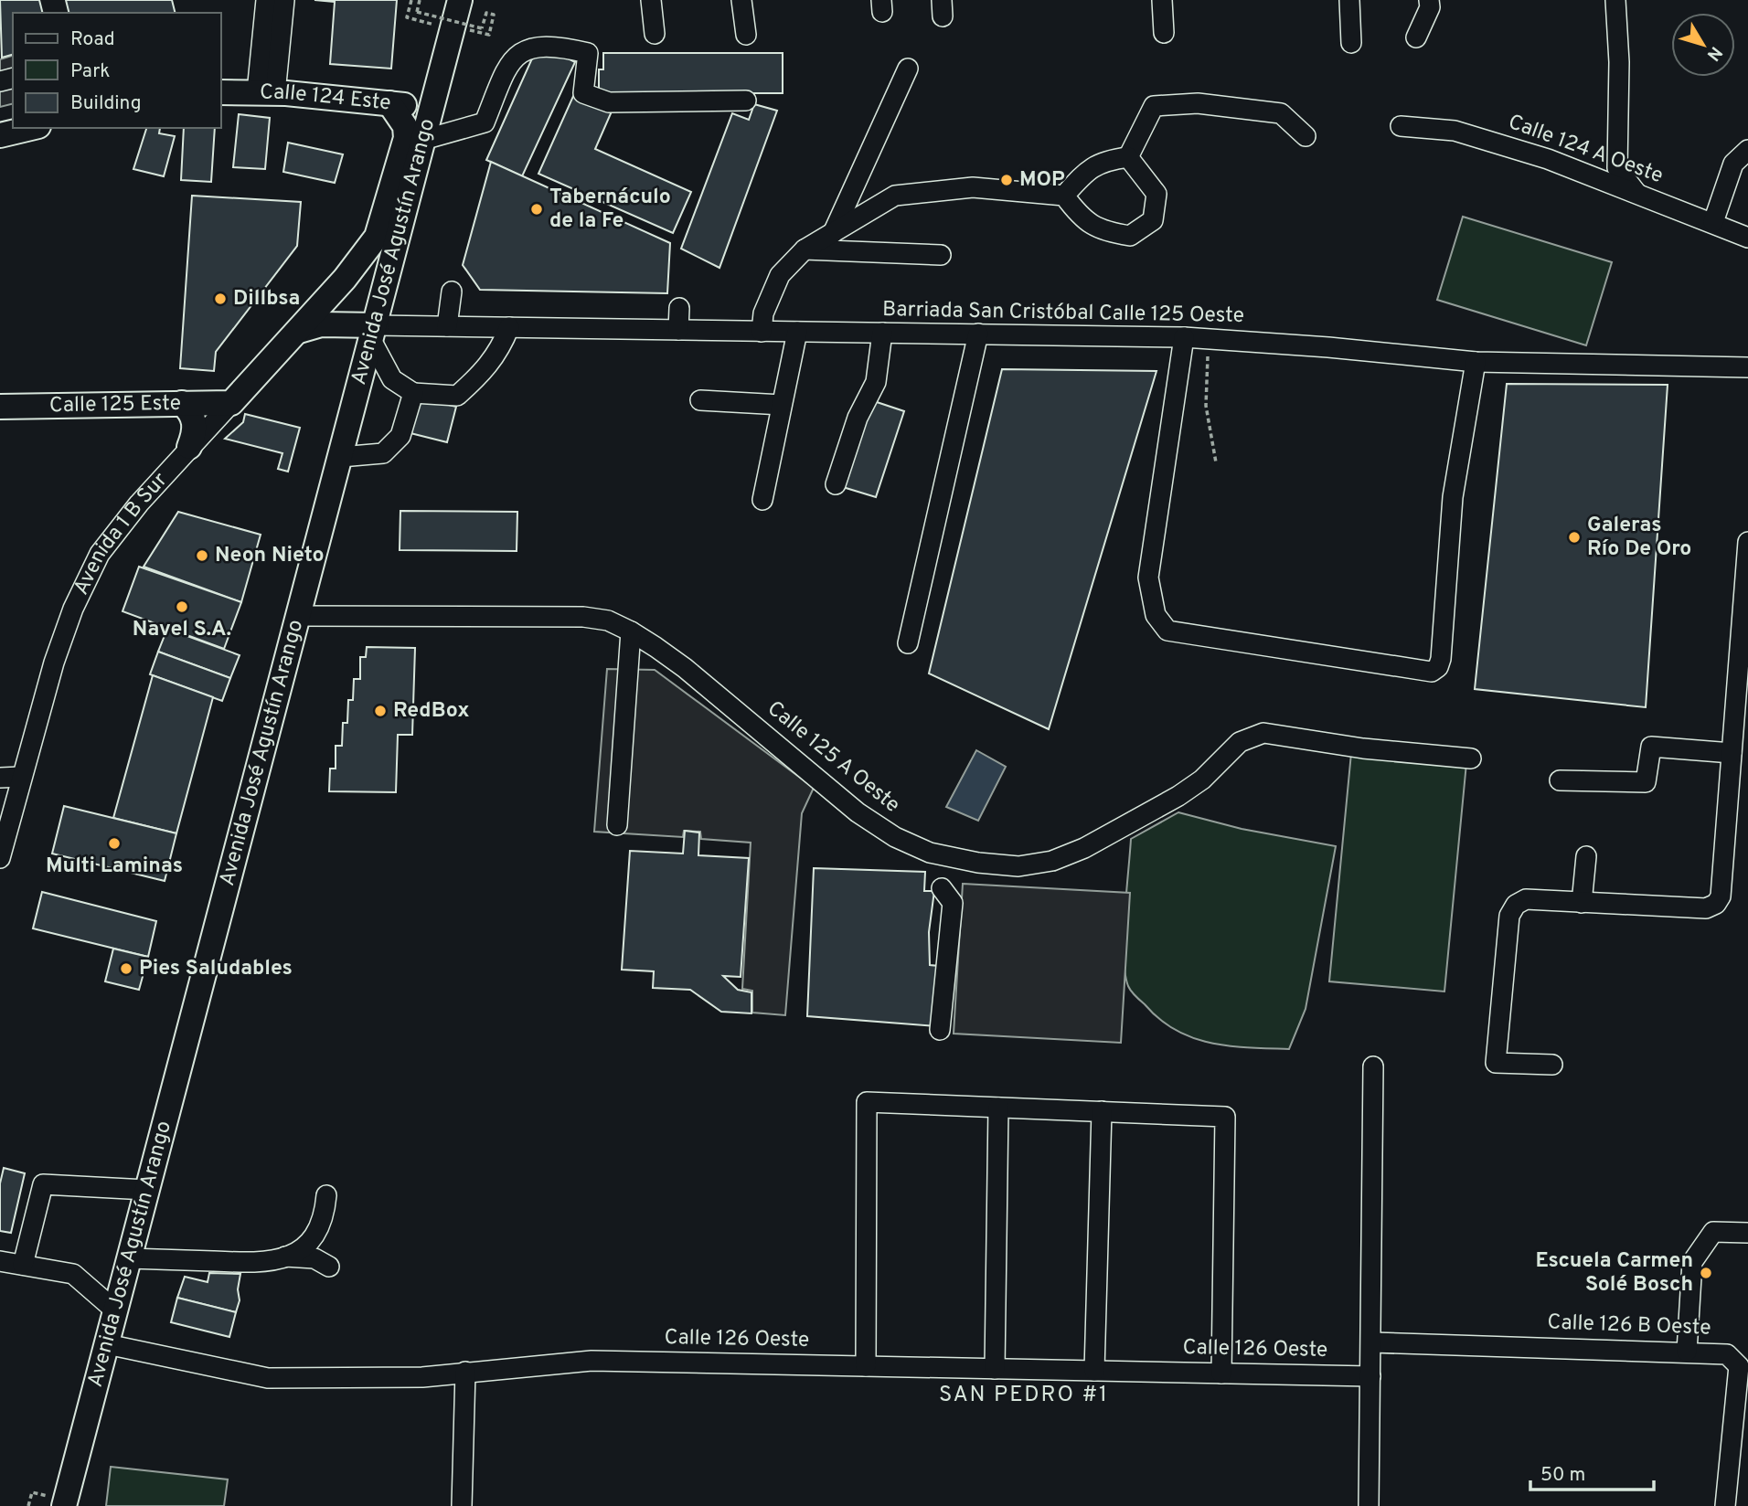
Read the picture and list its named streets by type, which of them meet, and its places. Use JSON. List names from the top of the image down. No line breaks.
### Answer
{"streets":{"main road":["Calle 124 Este","Avenida José Agustín Arango","Calle 125 Este","Avenida 1 B Sur"],"street":["Calle 124 A Oeste","Barriada San Cristóbal Calle 125 Oeste","Calle 125 A Oeste","Calle 126 B Oeste","Calle 126 Oeste"]},"crossings":[["Calle 124 Este","Avenida José Agustín Arango"],["Calle 124 Este","Avenida 1 B Sur"],["Avenida José Agustín Arango","Barriada San Cristóbal Calle 125 Oeste"],["Avenida José Agustín Arango","Calle 125 A Oeste"],["Avenida José Agustín Arango","Calle 126 Oeste"],["Calle 125 Este","Avenida 1 B Sur"]],"districts":["SAN PEDRO #1"],"places":["MOP","Tabernáculo de la Fe","Dillbsa","Galeras Río De Oro","Neon Nieto","Navel S.A.","RedBox","Multi Laminas","Pies Saludables","Escuela Carmen Solé Bosch"],"legend":["Road","Park","Building"],"scale_bar":"50 m","north":"bottom right"}
